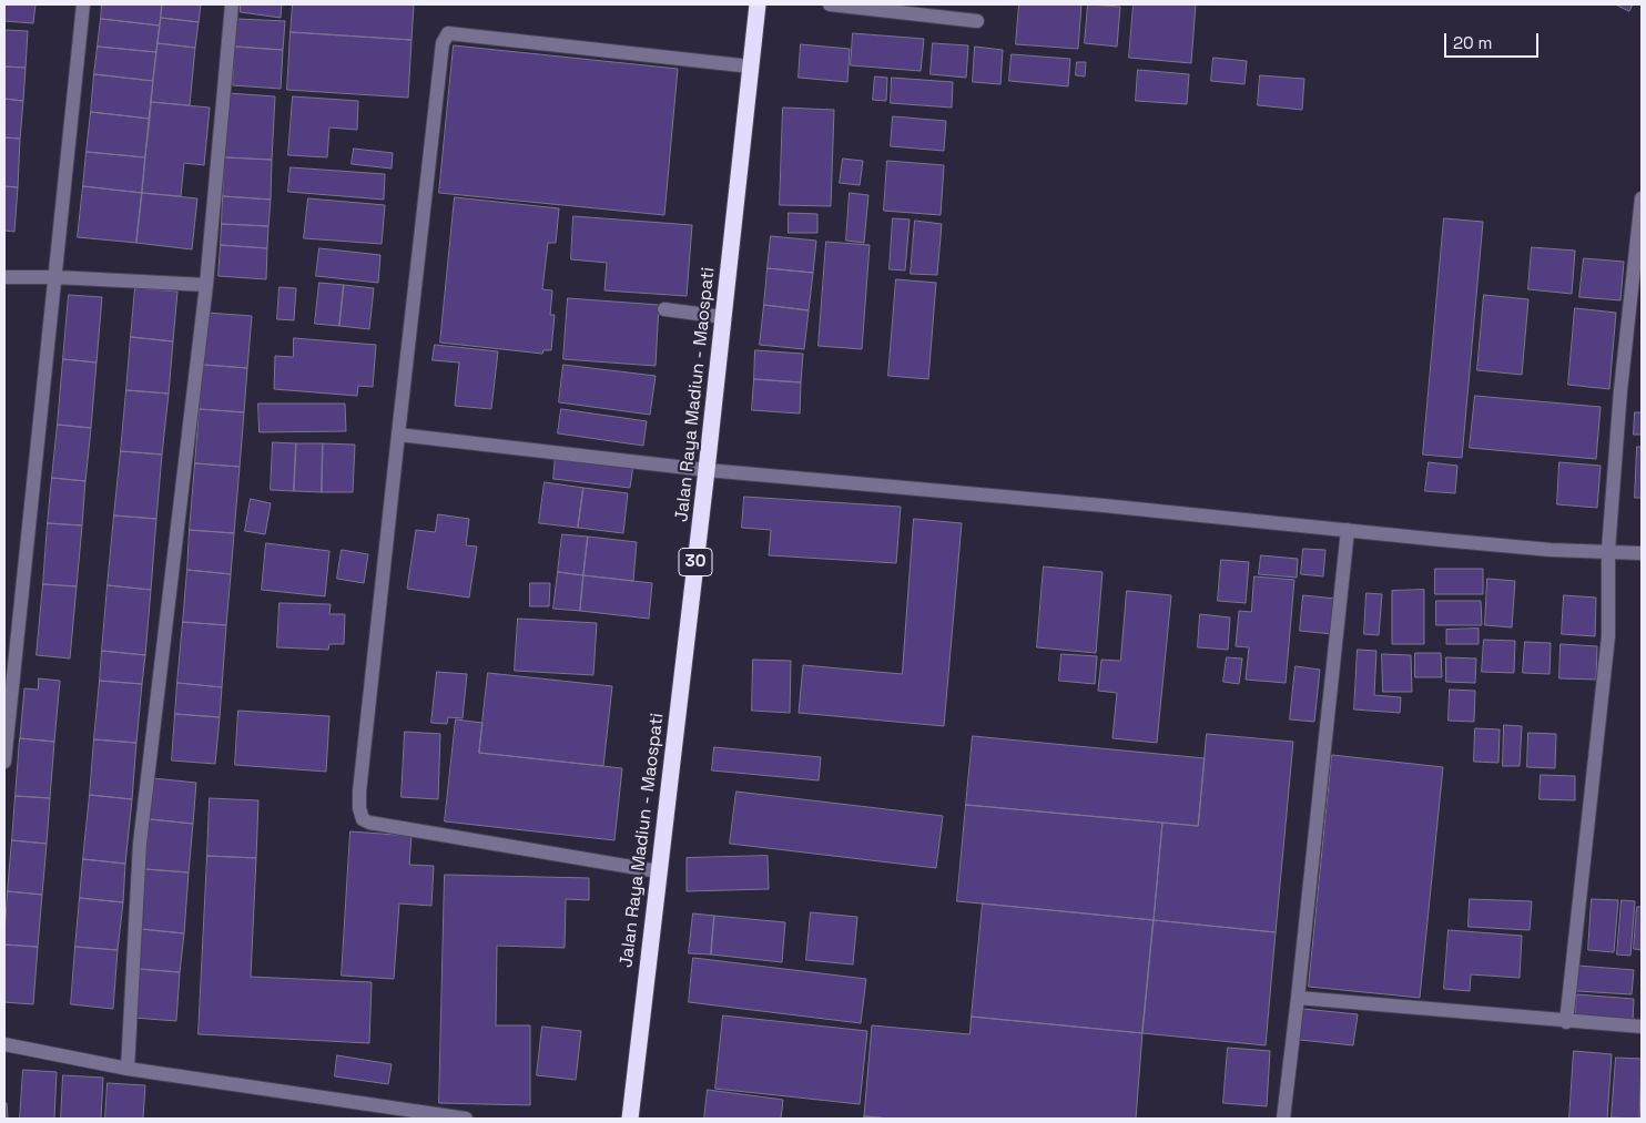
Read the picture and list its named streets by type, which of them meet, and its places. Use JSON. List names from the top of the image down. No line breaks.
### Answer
{"streets":{"highway":["Jalan Raya Madiun - Maospati","30"]},"scale_bar":"20 m"}
